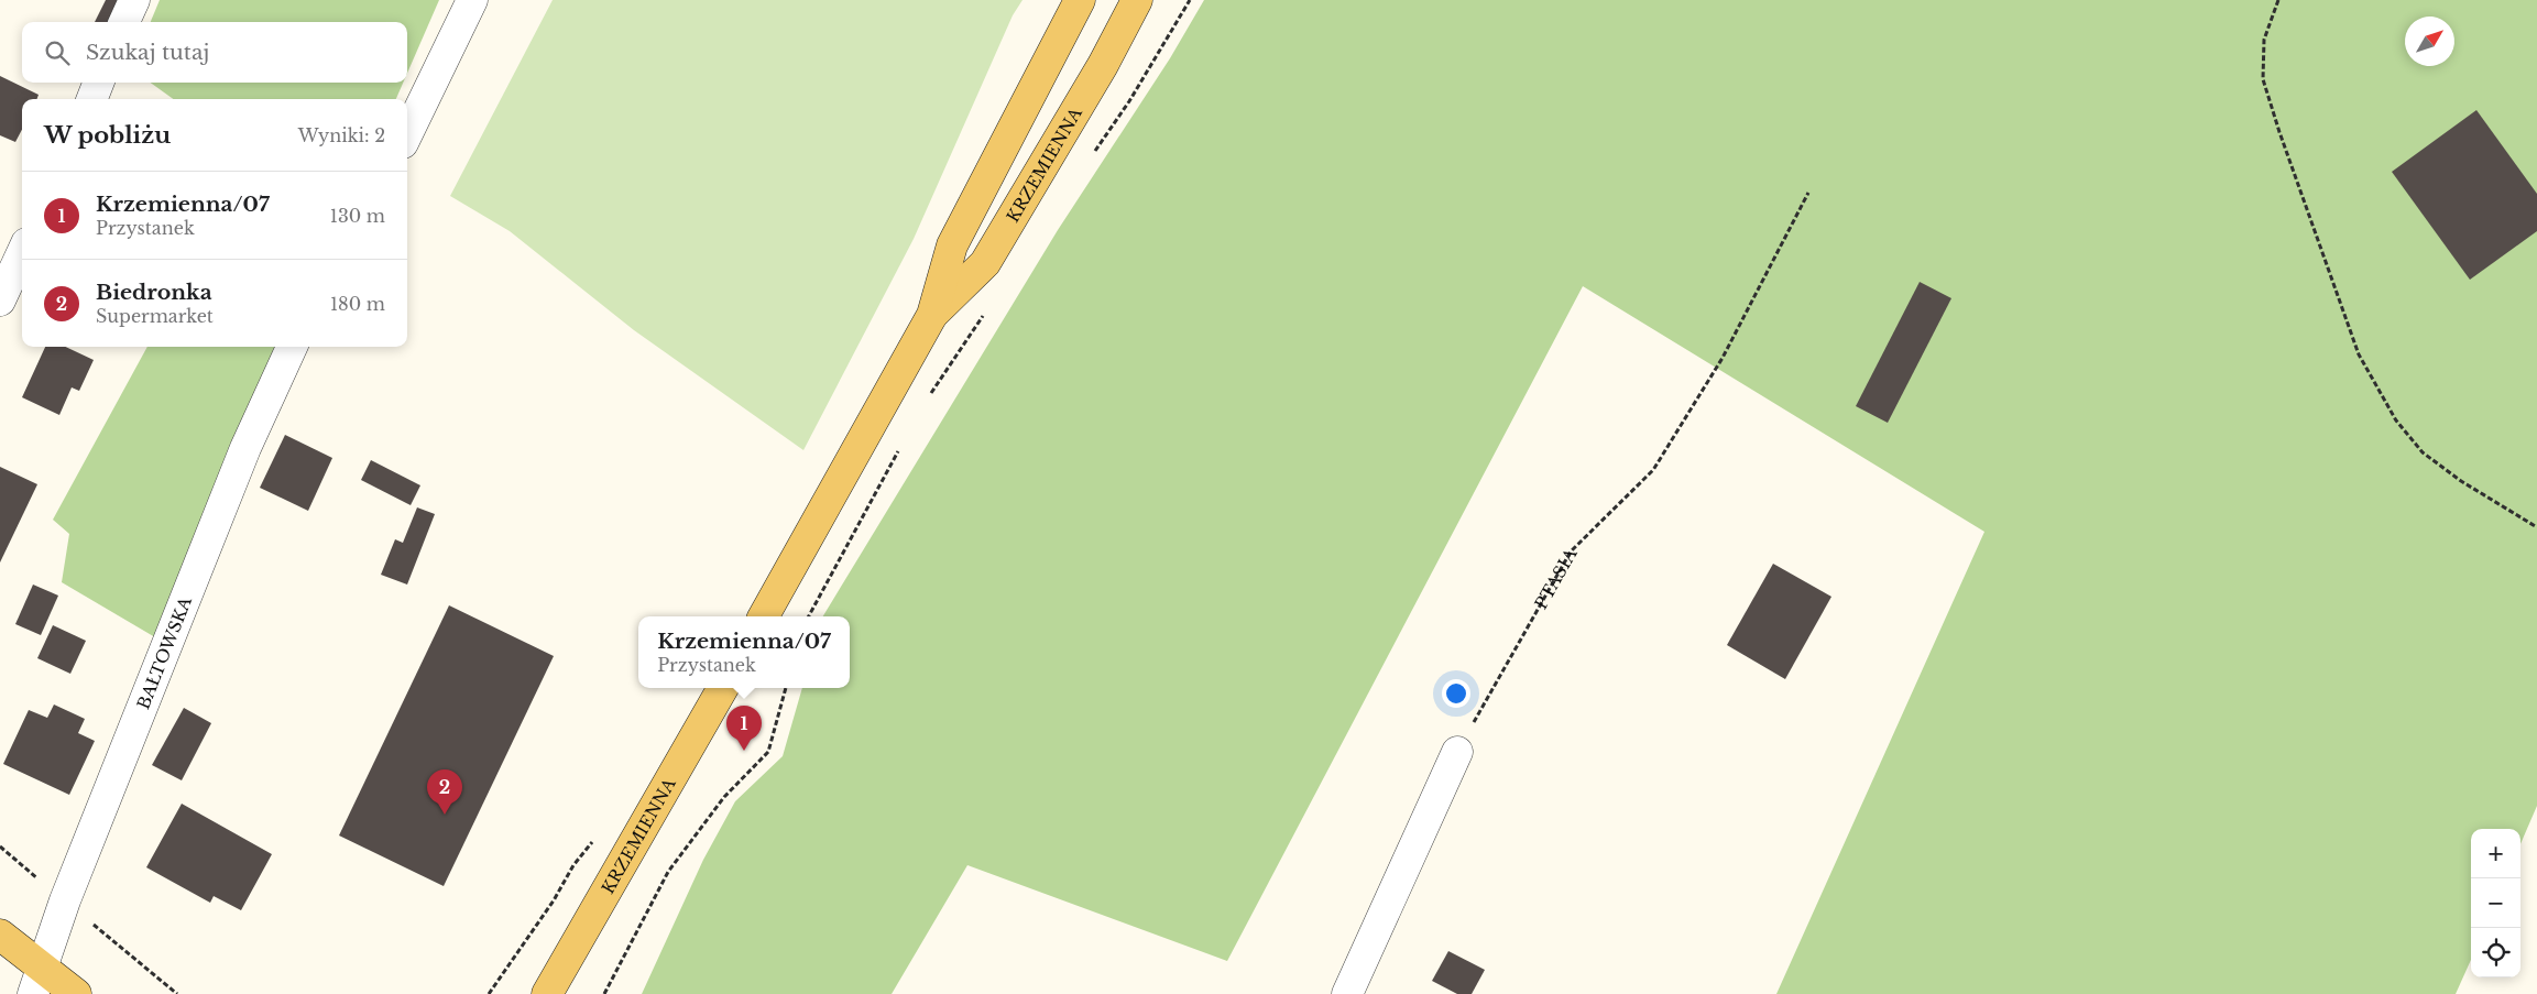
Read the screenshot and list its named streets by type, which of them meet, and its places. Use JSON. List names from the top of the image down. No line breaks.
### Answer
{"streets":{"main road":["KRZEMIENNA"],"street":["BAŁTOWSKA"],"path":["PTASIA"]},"north":"top right","page":{"search":"Szukaj tutaj","heading":["W pobliżu","Wyniki: 2"],"list":[{"mark":"1","name":"Krzemienna/07","note":"Przystanek","value":"130 m"},{"mark":"2","name":"Biedronka","note":"Supermarket","value":"180 m"}],"popup":["Krzemienna/07","Przystanek"],"pins":["1","2"],"map_buttons":["+","−"]}}
